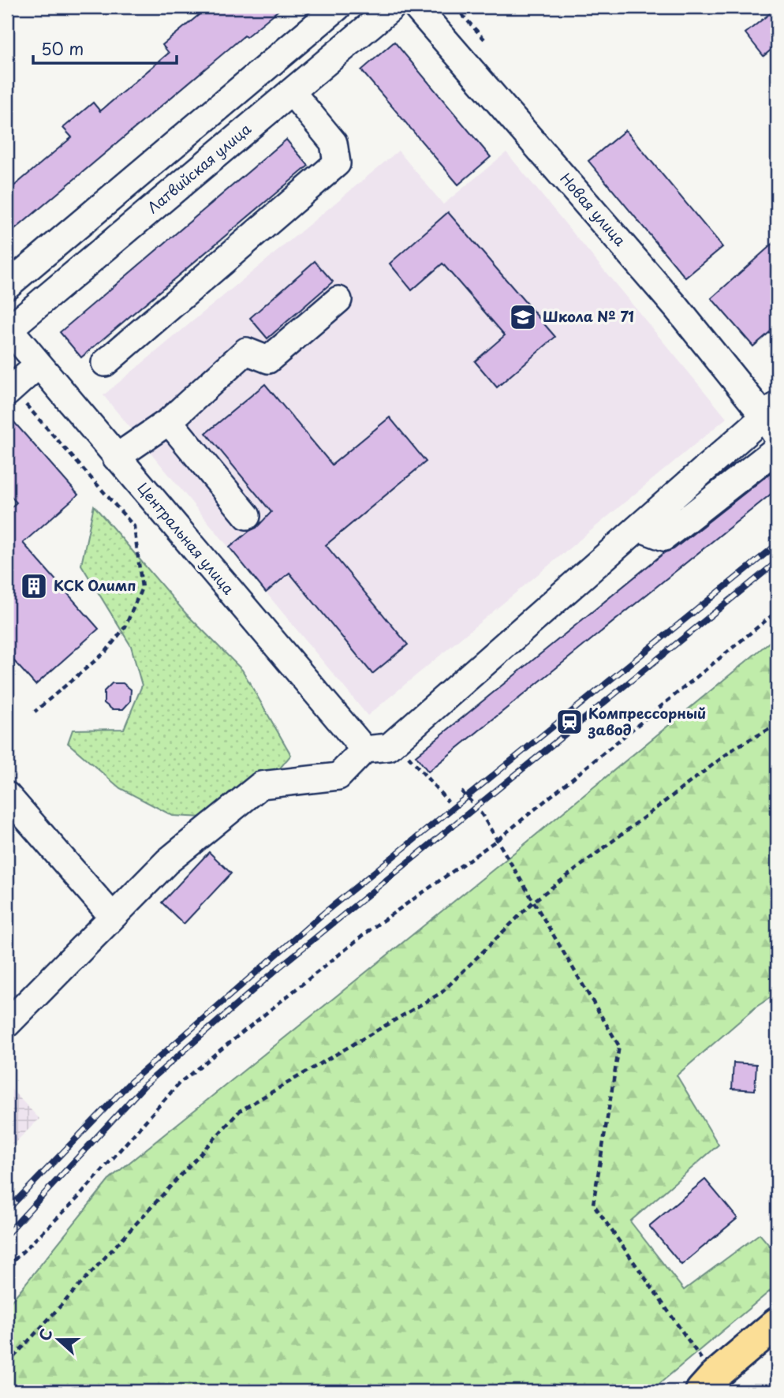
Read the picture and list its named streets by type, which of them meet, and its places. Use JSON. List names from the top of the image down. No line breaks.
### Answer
{"streets":{"street":["Латвийская улица","Новая улица","Центральная улица"]},"crossings":[["Латвийская улица","Центральная улица"]],"places":{"school or university":["Школа № 71"],"building":["КСК Олимп"],"station":["Компрессорный завод"]},"scale_bar":"50 m","north":"left"}
